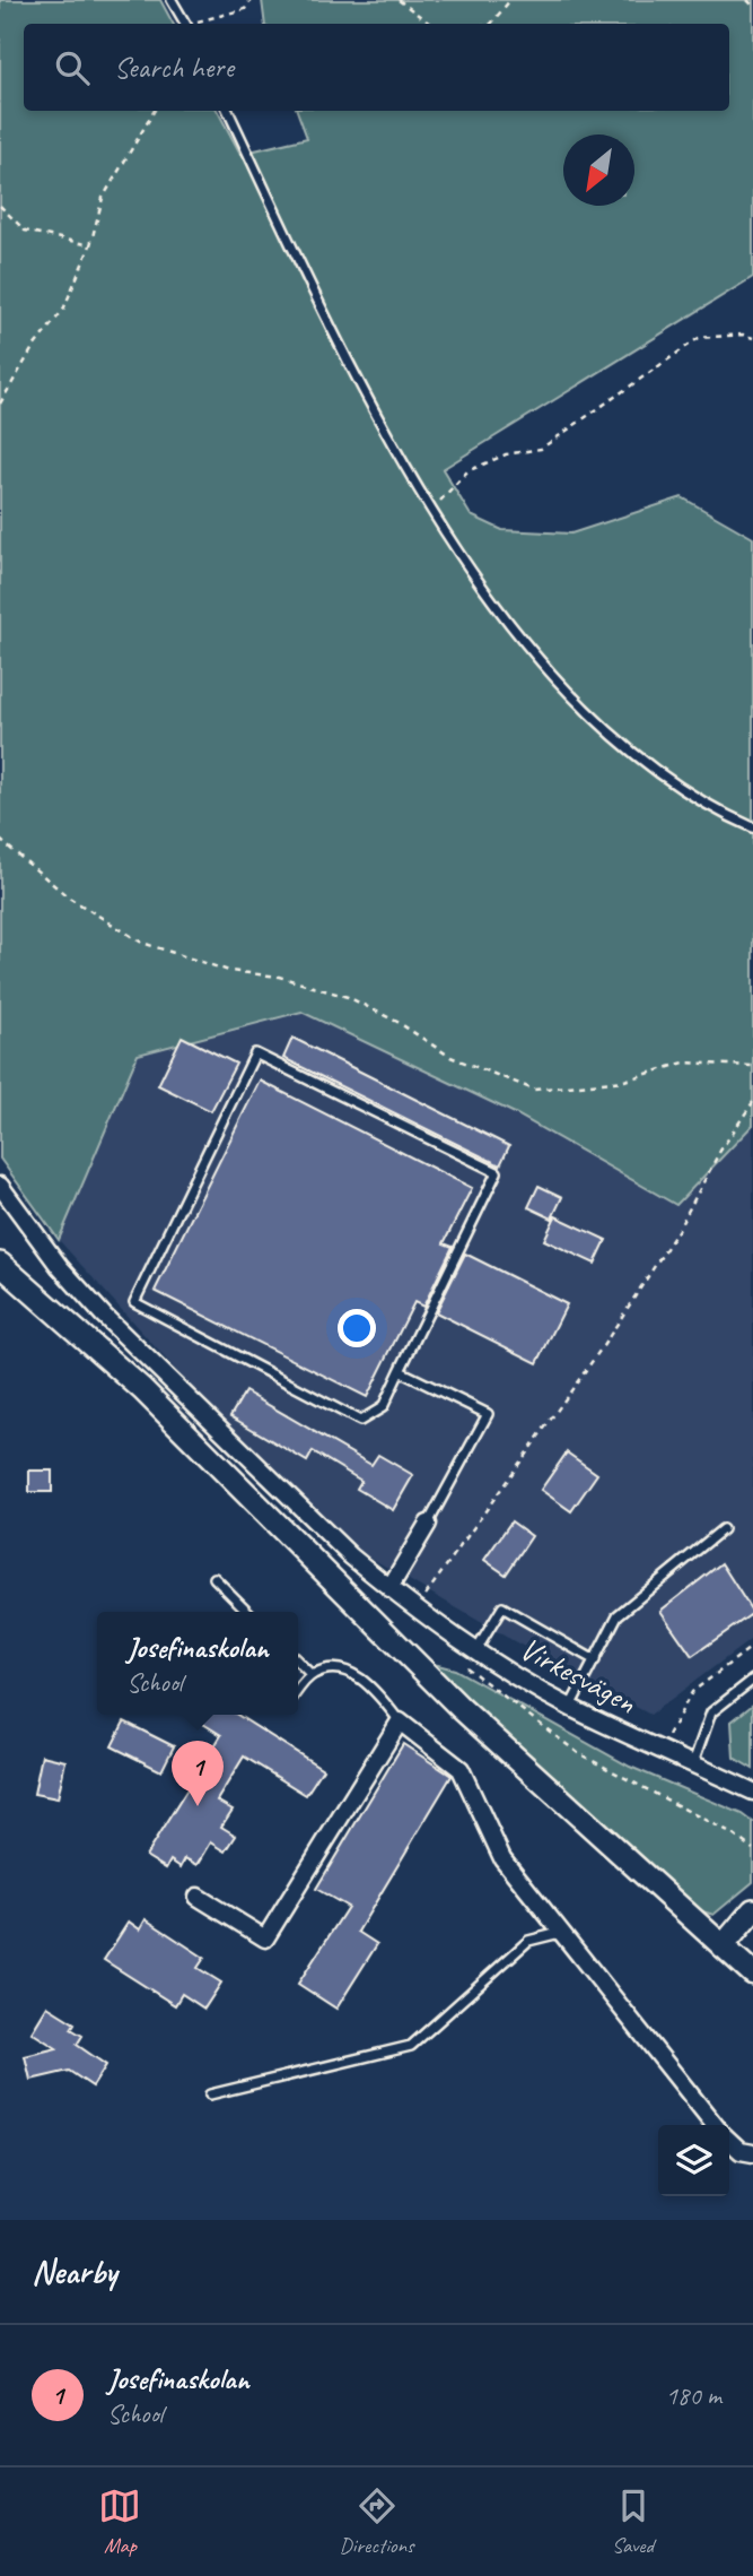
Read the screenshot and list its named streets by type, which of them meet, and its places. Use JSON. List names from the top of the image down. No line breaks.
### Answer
{"streets":{"street":["Virkesvägen"]},"north":"bottom left","page":{"search":"Search here","popup":["Josefinaskolan","School"],"pins":"1","heading":"Nearby","list":[{"mark":"1","name":"Josefinaskolan","note":"School","value":"180 m"}],"nav":["Map","Directions","Saved"]}}
